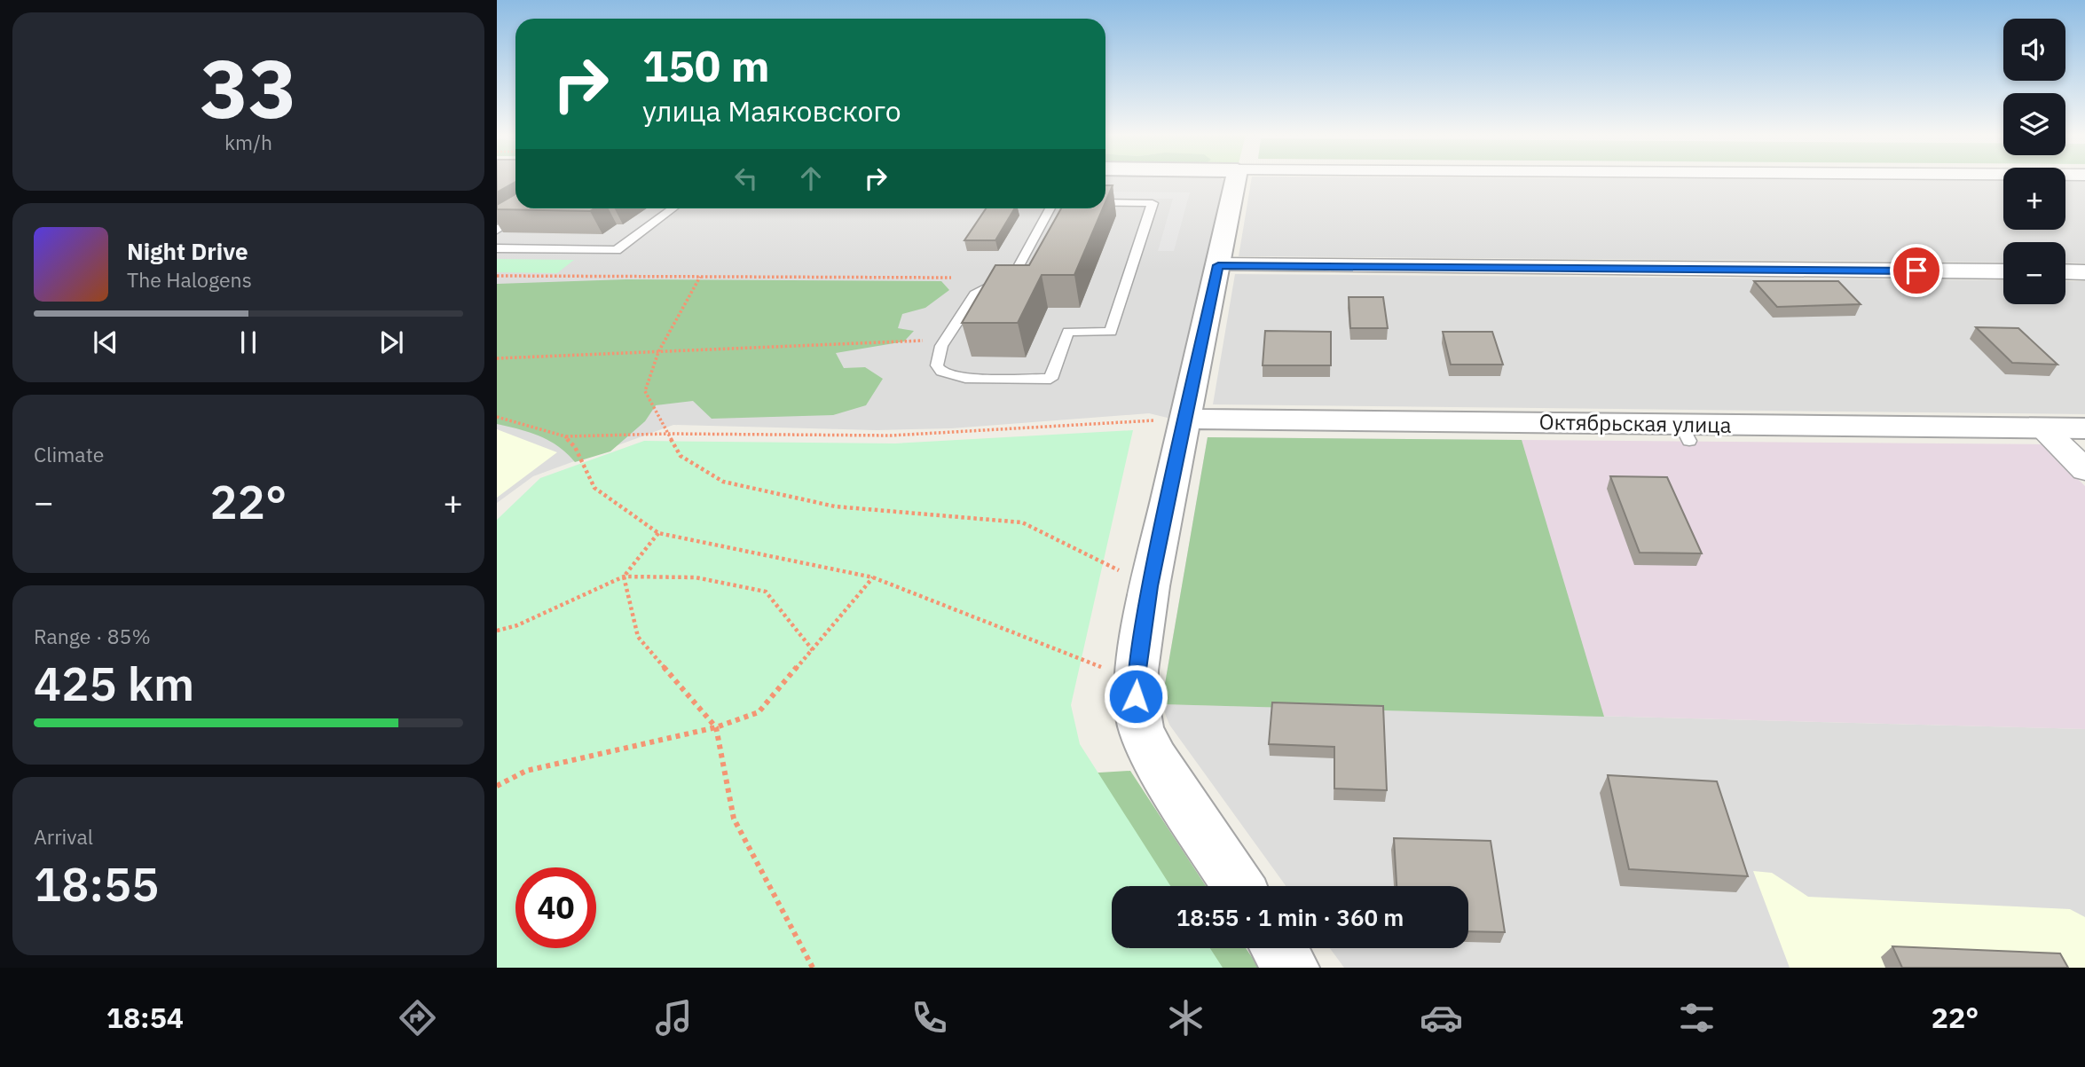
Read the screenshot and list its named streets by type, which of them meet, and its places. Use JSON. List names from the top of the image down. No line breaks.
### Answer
{"streets":{"street":["Октябрьская улица"]},"page":{"tile":[["33","km/h"],"Climate",["Range · 85%","425 km"],["Arrival","18:55"]],"map_buttons":["+","−"],"turn":["150 m","улица Маяковского"],"song":["Night Drive","The Halogens"],"heat":["−","22°","+"],"limit":"40","trip":"18:55 · 1 min · 360 m","tabs":["18:54","22°"]}}
